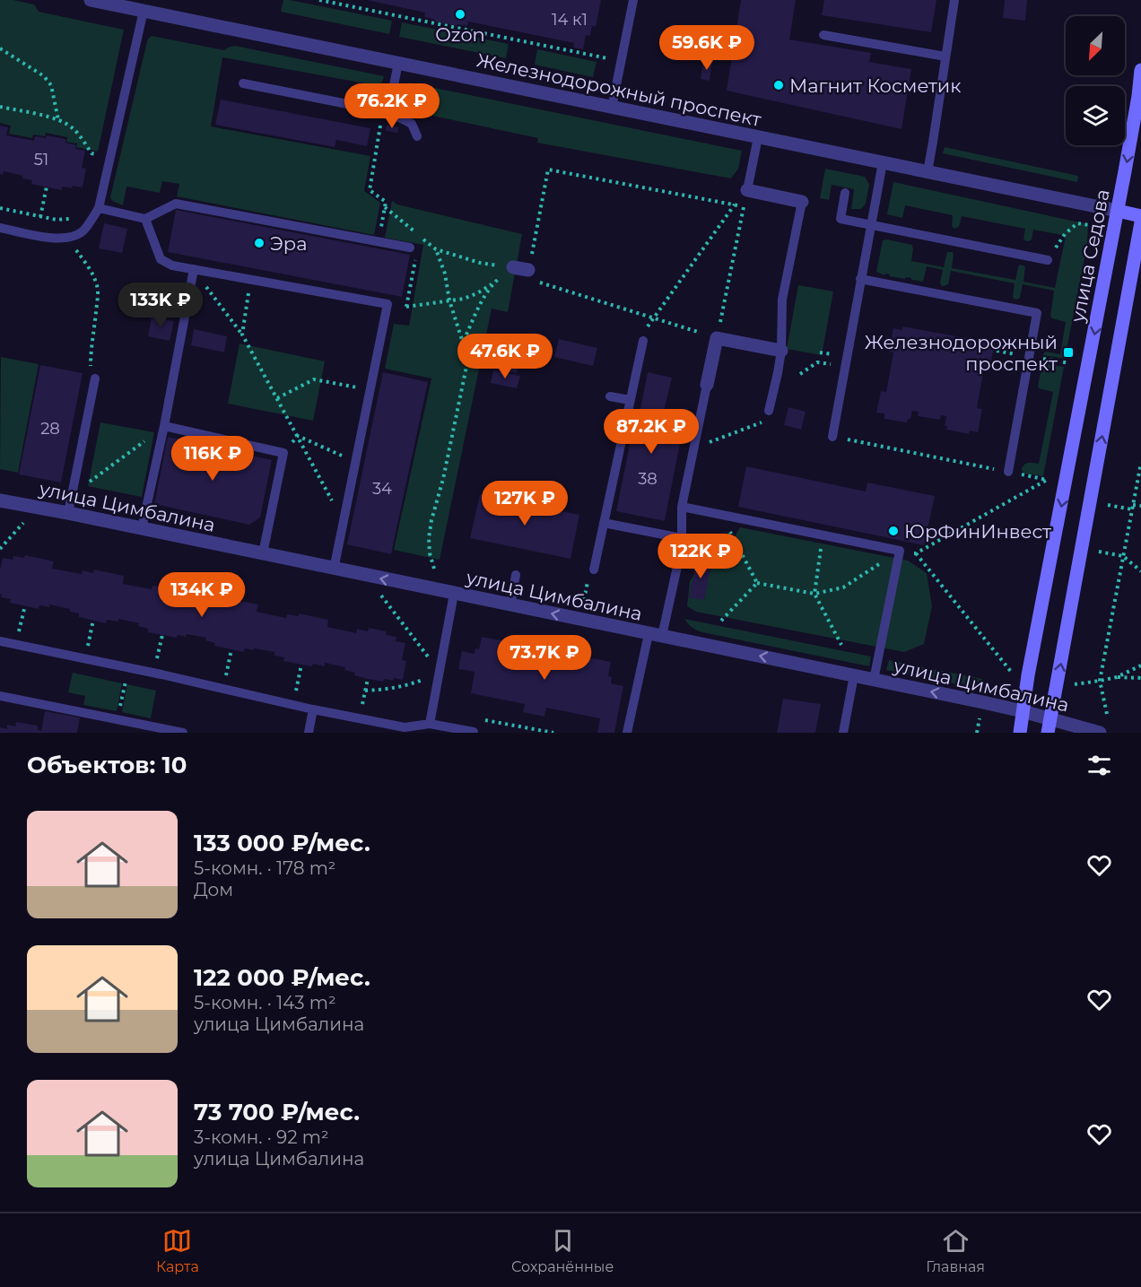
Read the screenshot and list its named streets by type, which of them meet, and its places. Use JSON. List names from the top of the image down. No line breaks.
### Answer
{"streets":{"main road":["Железнодорожный проспект","улица Седова"],"street":["улица Цимбалина"]},"crossings":[["Железнодорожный проспект","улица Седова"],["улица Седова","улица Цимбалина"]],"one_way":["улица Цимбалина"],"places":{"other":["Ozon","Магнит Косметик","Эра","ЮрФинИнвест"],"transit":["Железнодорожный проспект"]},"house_numbers":["14 к1","51","28","38","34"],"north":"bottom left","page":{"price":["59.6K ₽","76.2K ₽","133K ₽","47.6K ₽","87.2K ₽","116K ₽","127K ₽","122K ₽","134K ₽","73.7K ₽"],"heading":"Объектов: 10","list":[{"name":"133 000 ₽/мес.","note":"5-комн. · 178 m² · Дом"},{"name":"122 000 ₽/мес.","note":"5-комн. · 143 m² · улица Цимбалина"},{"name":"73 700 ₽/мес.","note":"3-комн. · 92 m² · улица Цимбалина"}],"tabs":["Карта","Сохранённые","Главная"]}}
